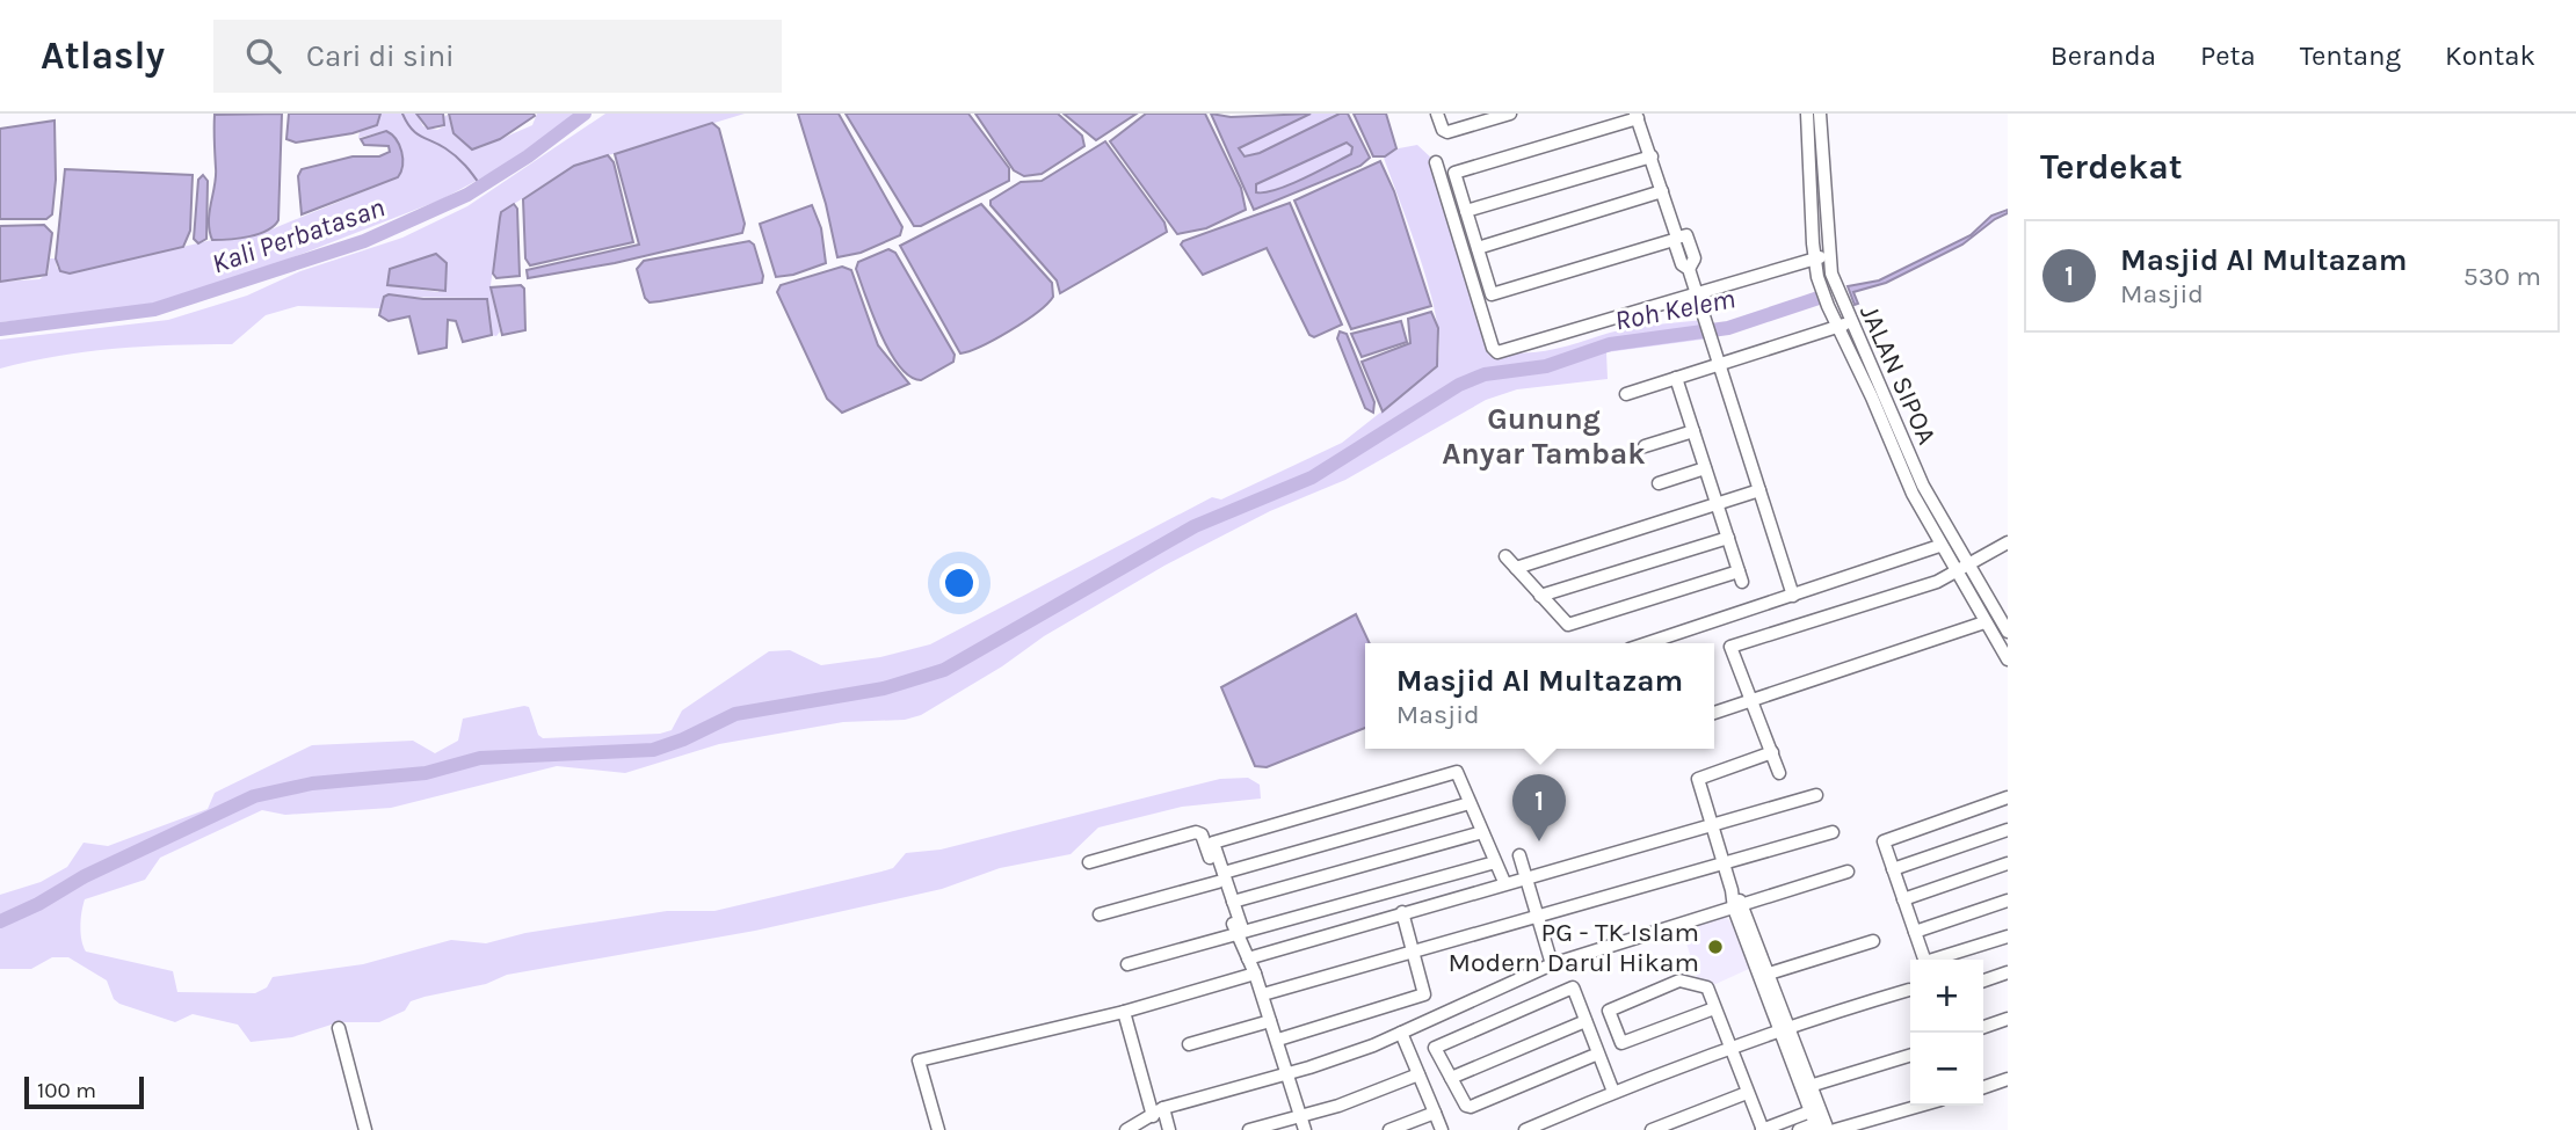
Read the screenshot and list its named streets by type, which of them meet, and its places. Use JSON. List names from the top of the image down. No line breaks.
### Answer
{"streets":{"street":["JALAN SIPOA"]},"districts":["Gunung Anyar Tambak"],"water":["Kali Perbatasan","Roh Kelem"],"places":["PG - TK Islam Modern Darul Hikam"],"scale_bar":"100 m","page":{"header":"Atlasly","search":"Cari di sini","nav":["Beranda","Peta","Tentang","Kontak"],"heading":"Terdekat","list":[{"mark":"1","name":"Masjid Al Multazam","note":"Masjid","value":"530 m"}],"popup":["Masjid Al Multazam","Masjid"],"pins":"1","map_buttons":["+","−"],"scale":"100 m"}}
